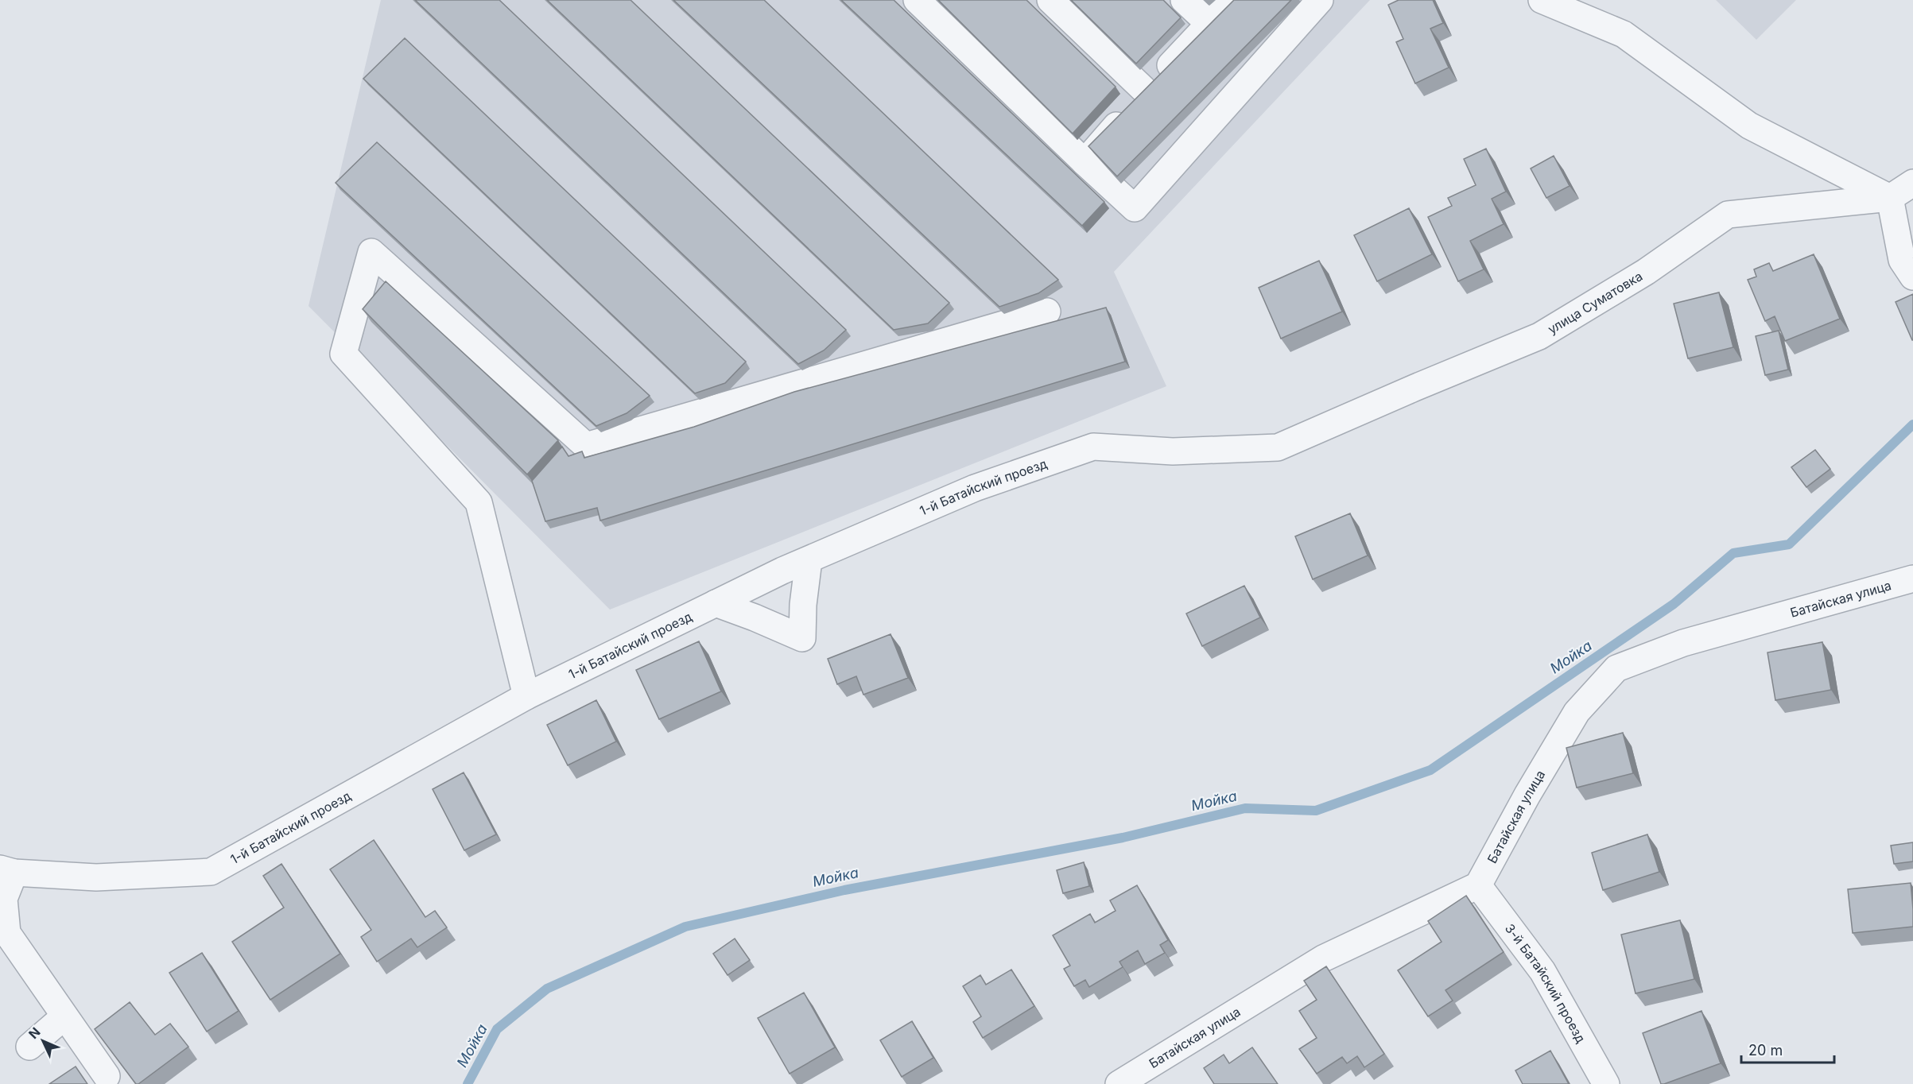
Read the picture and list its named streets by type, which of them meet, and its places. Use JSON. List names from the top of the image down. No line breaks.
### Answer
{"streets":{"street":["улица Суматовка","1-й Батайский проезд","Батайская улица","3-й Батайский проезд"]},"crossings":[["улица Суматовка","1-й Батайский проезд"],["Батайская улица","3-й Батайский проезд"]],"water":["Мойка"],"scale_bar":"20 m","north":"top left"}
